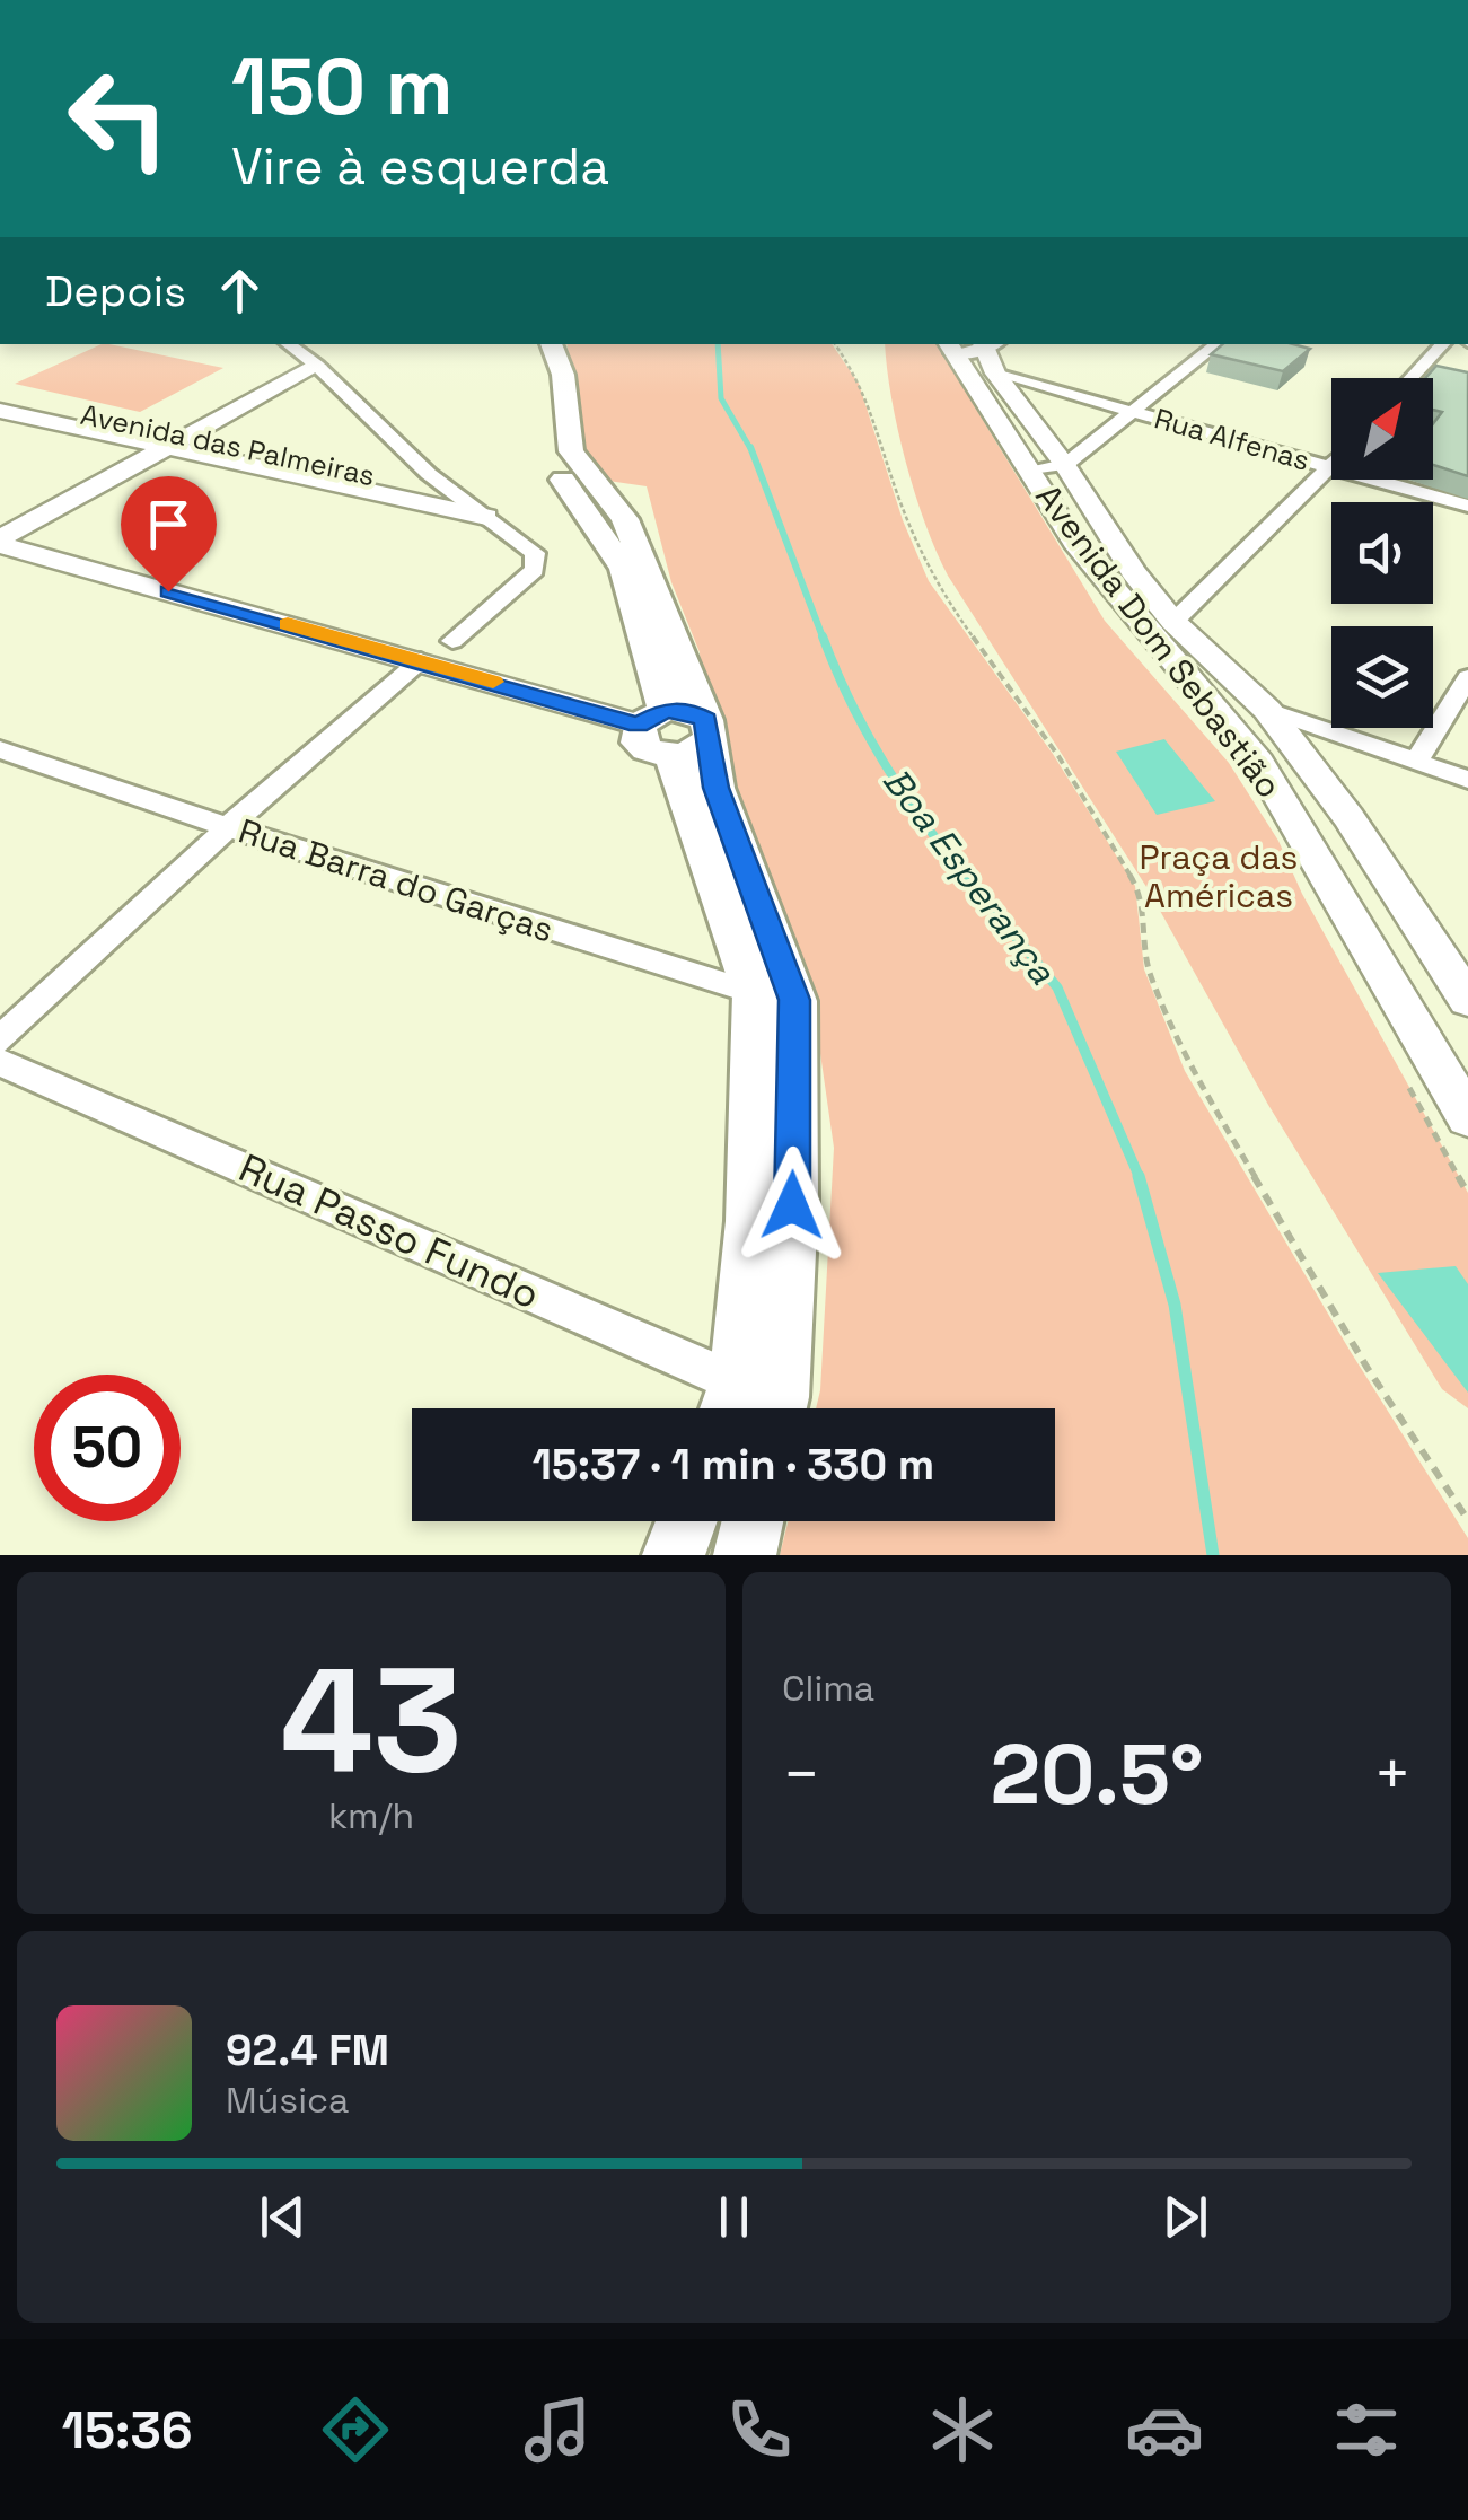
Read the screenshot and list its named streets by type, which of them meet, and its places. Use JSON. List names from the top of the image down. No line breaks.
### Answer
{"streets":{"street":["Rua Alfenas","Avenida das Palmeiras","Avenida Dom Sebastião","Rua Barra do Garças","Rua Passo Fundo"]},"crossings":[["Rua Alfenas","Avenida Dom Sebastião"]],"water":["Boa Esperança"],"parks":["Praça das Américas"],"north":"top right","page":{"turn":["150 m","Vire à esquerda"],"then":"Depois","limit":"50","trip":"15:37 · 1 min · 330 m","tile":[["43","km/h"],"Clima"],"heat":["−","20.5°","+"],"song":["92.4 FM","Música"],"tabs":"15:36"}}
